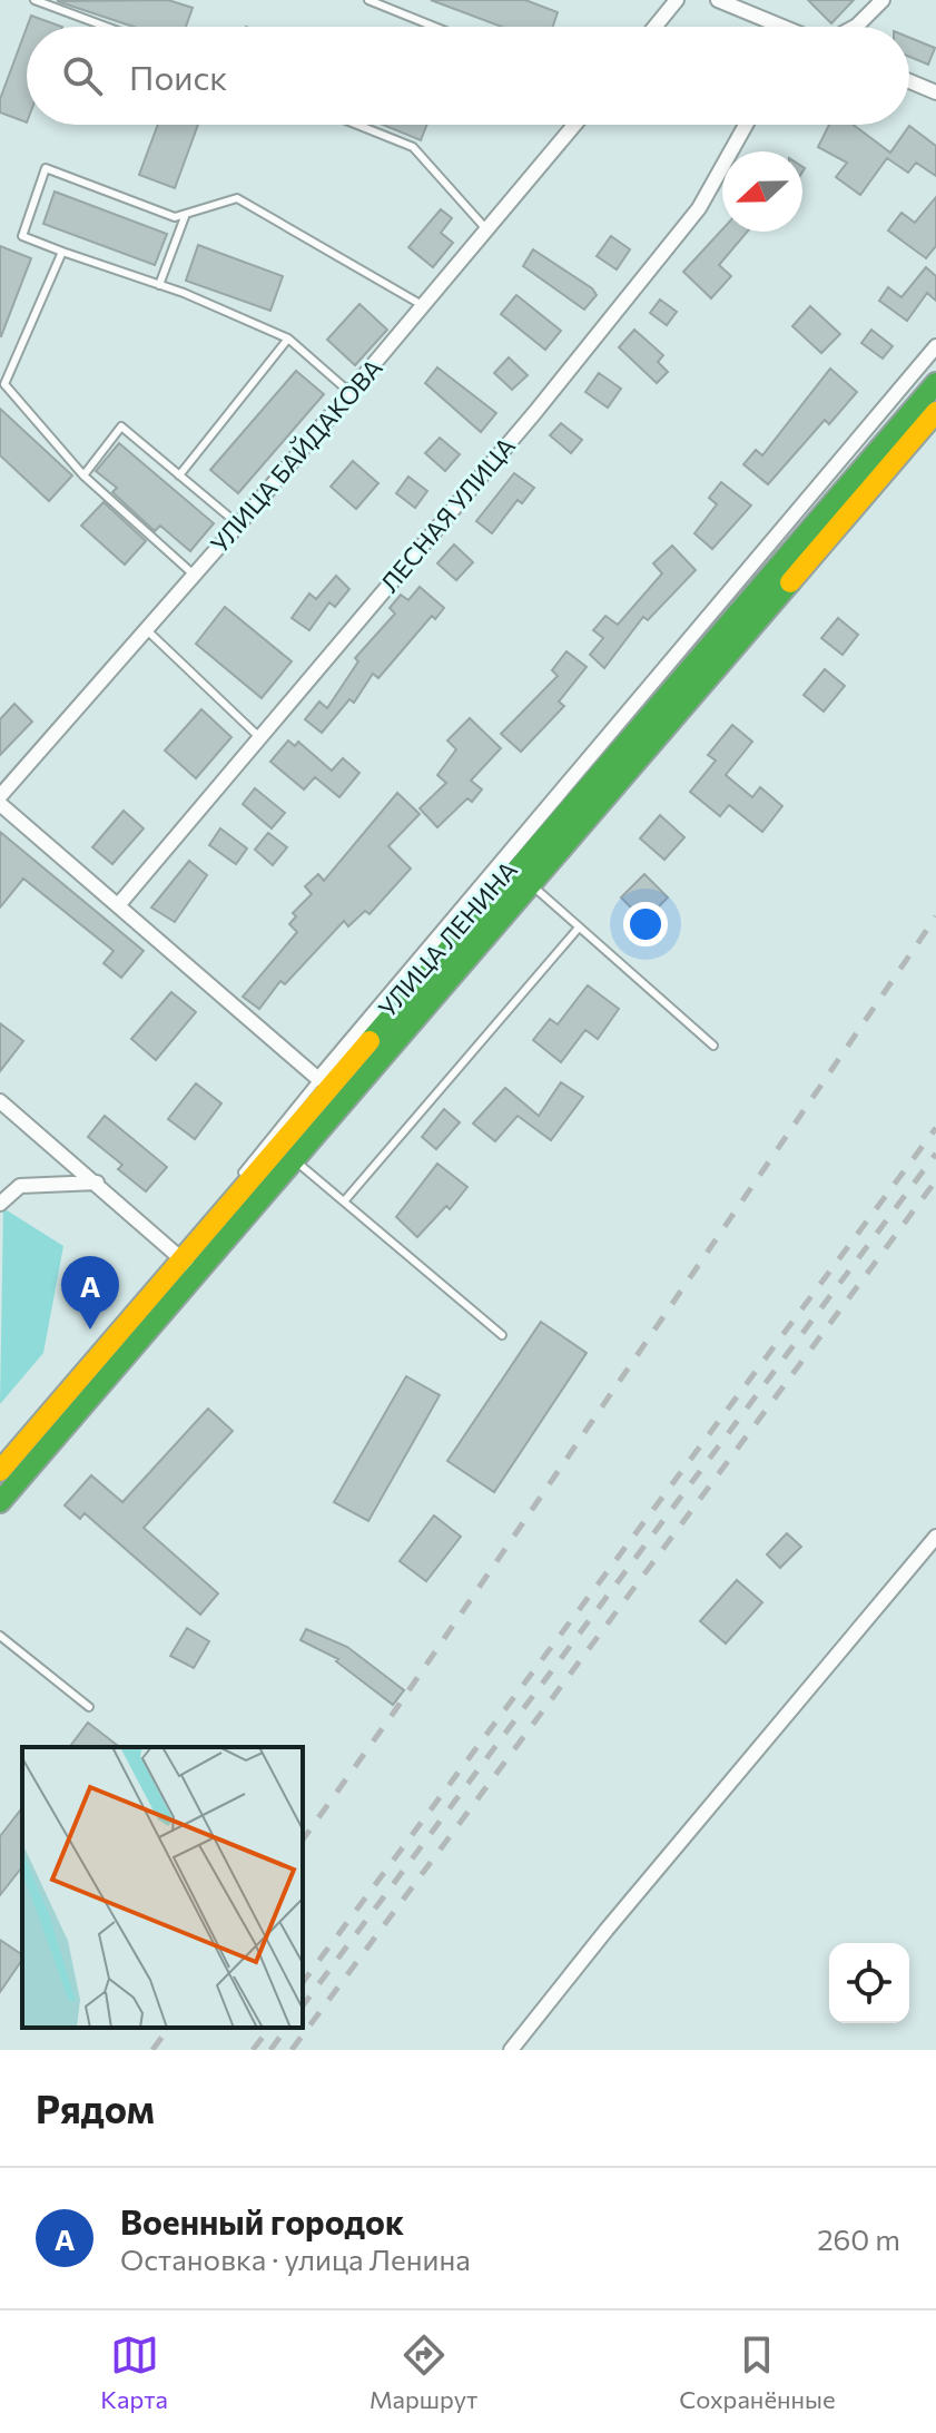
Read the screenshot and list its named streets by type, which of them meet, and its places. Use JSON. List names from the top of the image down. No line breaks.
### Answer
{"streets":{"main road":["УЛИЦА ЛЕНИНА"],"street":["УЛИЦА БАЙДАКОВА","ЛЕСНАЯ УЛИЦА"]},"north":"left","page":{"search":"Поиск","pins":"A","heading":"Рядом","list":[{"mark":"A","name":"Военный городок","note":"Остановка · улица Ленина","value":"260 m"}],"nav":["Карта","Маршрут","Сохранённые"]}}
